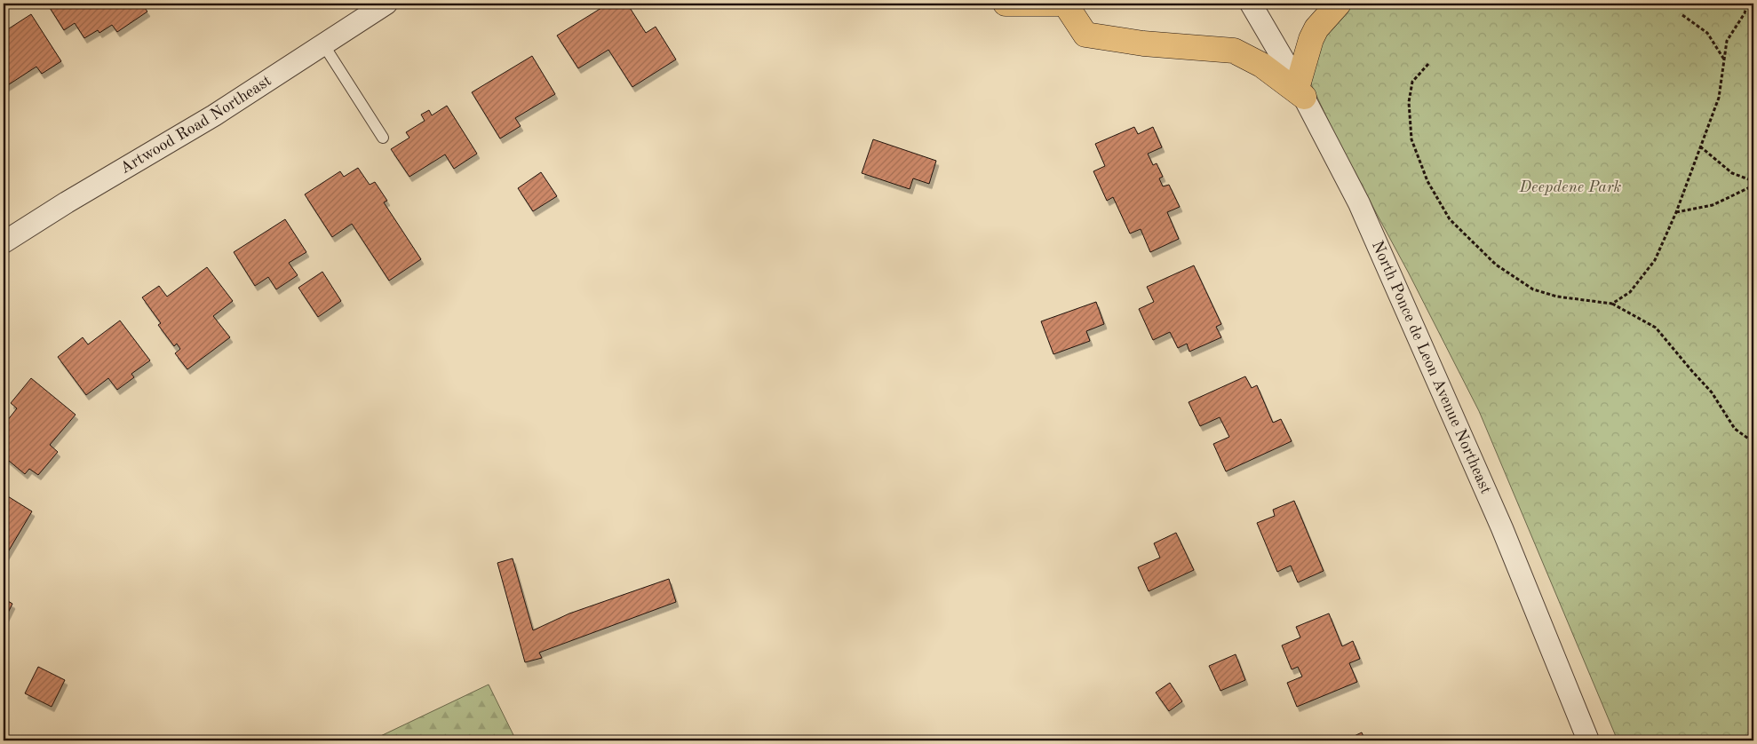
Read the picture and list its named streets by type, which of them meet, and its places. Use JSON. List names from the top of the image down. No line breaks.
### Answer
{"streets":{"street":["Artwood Road Northeast","North Ponce de Leon Avenue Northeast"]},"parks":["Deepdene Park"]}
